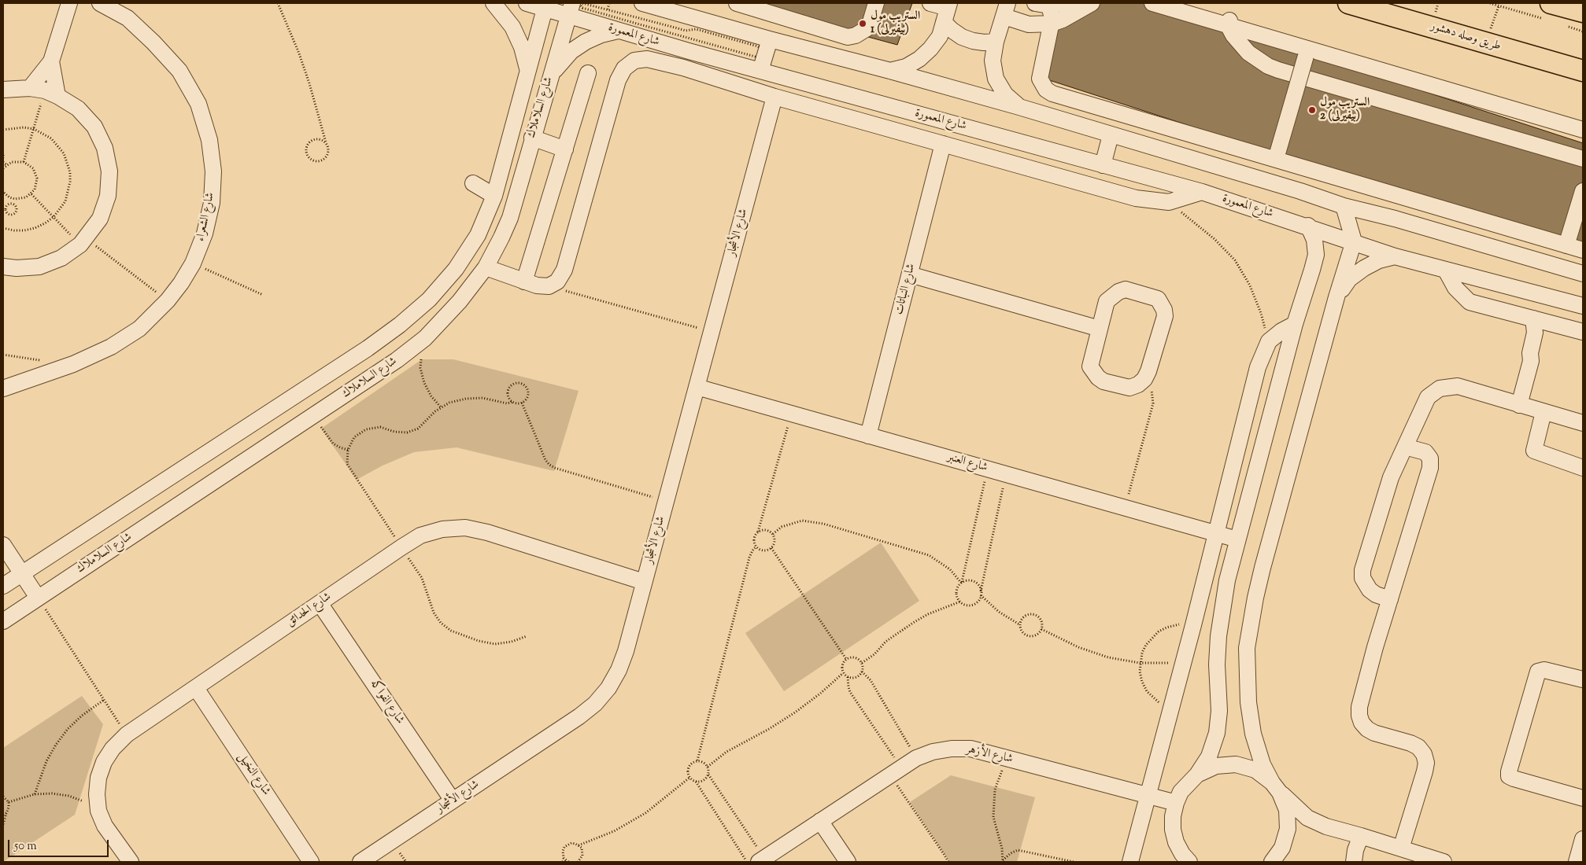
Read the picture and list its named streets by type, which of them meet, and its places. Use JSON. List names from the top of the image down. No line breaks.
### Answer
{"streets":{"main road":["طريق وصله دهشور"],"street":["شارع المعمورة","شارع السلاملاك","شارع الشعراء","شارع الأشجار","شارع النباتات","شارع العنبر","شارع الحدائق","شارع الفواكه","شارع الأزهر","شارع النخيل"]},"crossings":[["شارع المعمورة","شارع السلاملاك"],["شارع الأشجار","شارع العنبر"],["شارع الأشجار","شارع الحدائق"],["شارع الأشجار","شارع الفواكه"],["شارع النباتات","شارع العنبر"],["شارع الحدائق","شارع الفواكه"],["شارع الحدائق","شارع النخيل"]],"places":["الستريب مول 1 (بيفيرلى)","الستريب مول 2 (بيفيرلى)"],"scale_bar":"50 m"}
